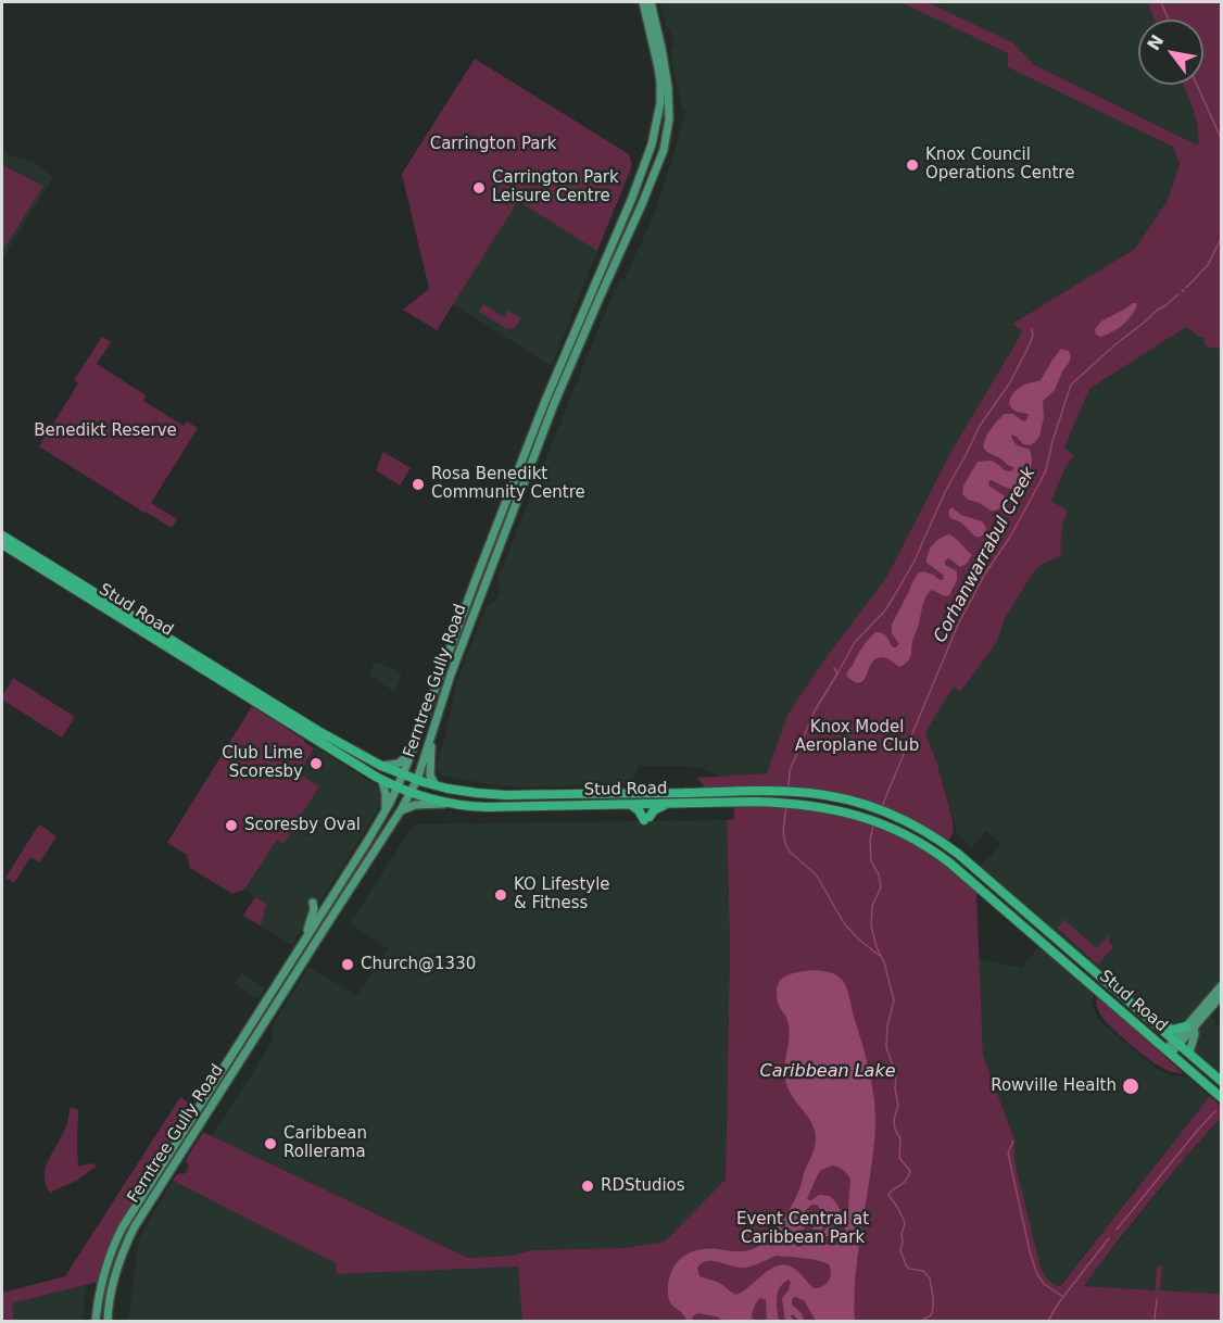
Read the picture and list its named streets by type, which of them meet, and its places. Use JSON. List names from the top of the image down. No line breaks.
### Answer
{"streets":{"highway":["Stud Road"],"main road":["Ferntree Gully Road"]},"crossings":[["Stud Road","Ferntree Gully Road"]],"water":["Corhanwarrabul Creek","Caribbean Lake"],"parks":["Carrington Park","Benedikt Reserve","Knox Model Aeroplane Club","Event Central at Caribbean Park"],"places":["Knox Council Operations Centre","Carrington Park Leisure Centre","Rosa Benedikt Community Centre","Club Lime Scoresby","Scoresby Oval","KO Lifestyle & Fitness","Church@1330","Rowville Health","Caribbean Rollerama","RDStudios"],"north":"top left"}
